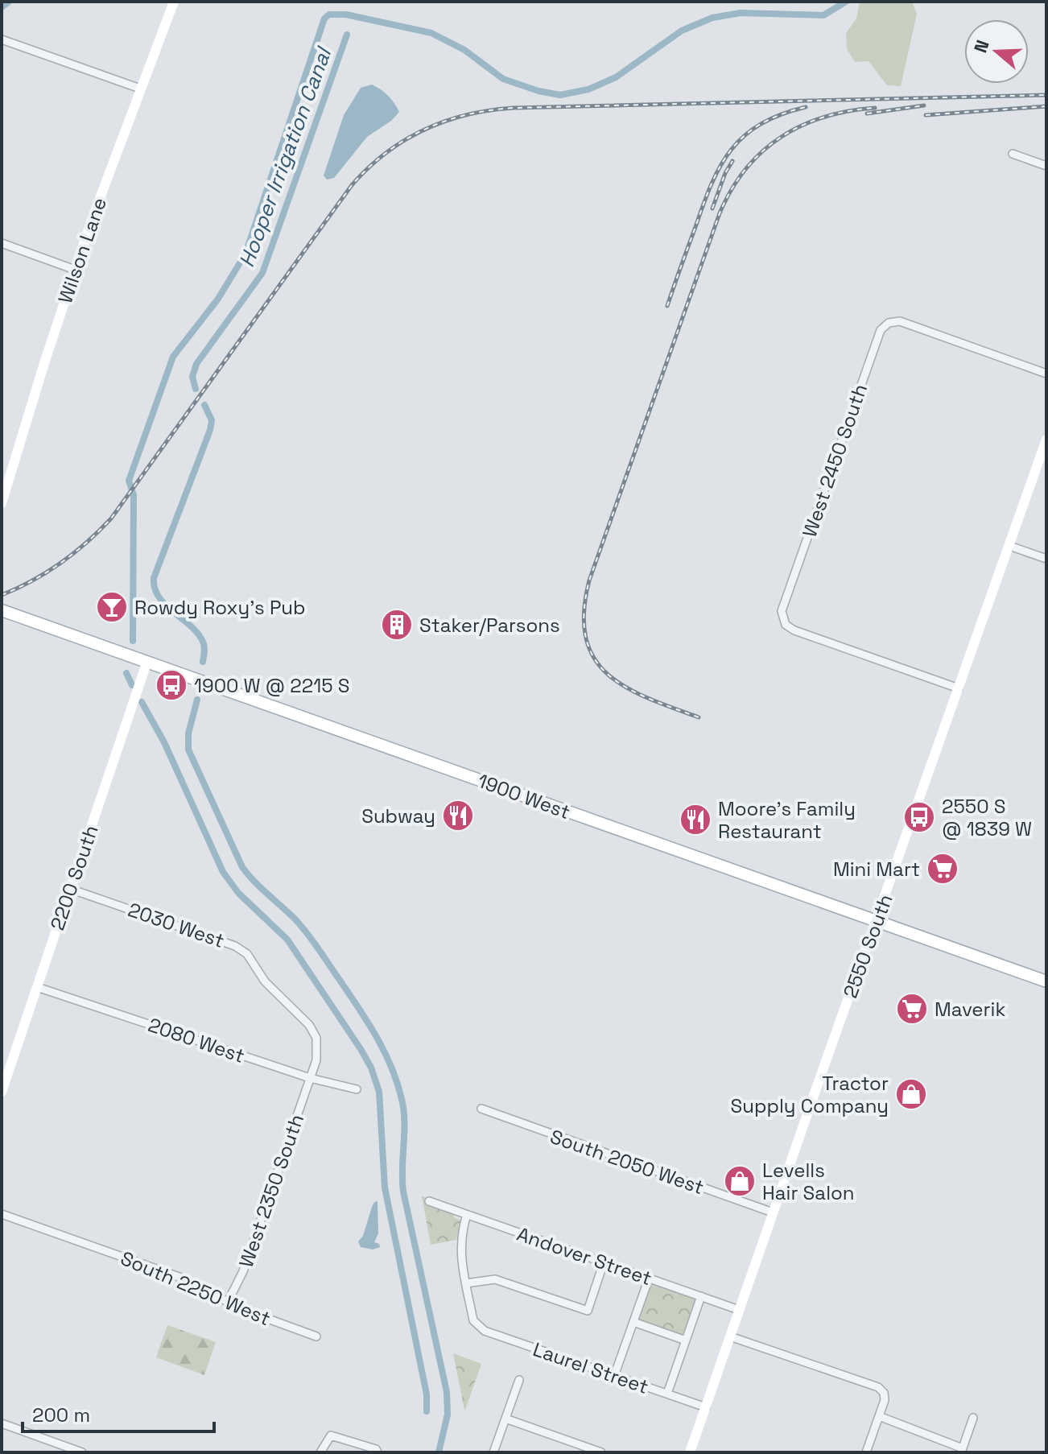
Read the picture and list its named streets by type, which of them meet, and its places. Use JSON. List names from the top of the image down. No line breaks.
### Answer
{"streets":{"main road":["Wilson Lane","1900 West","2200 South","2550 South"],"street":["West 2450 South","2030 West","2080 West","South 2050 West","West 2350 South","Andover Street","South 2250 West","Laurel Street"]},"crossings":[["West 2450 South","2550 South"],["1900 West","2200 South"],["1900 West","2550 South"],["2200 South","2030 West"],["2200 South","2080 West"],["2030 West","2080 West"],["2030 West","West 2350 South"],["2550 South","South 2050 West"],["2550 South","Andover Street"],["2550 South","Laurel Street"],["2080 West","West 2350 South"],["West 2350 South","South 2250 West"]],"water":["Hooper Irrigation Canal"],"places":{"bar":["Rowdy Roxy's Pub"],"building":["Staker/Parsons"],"bus stop":["1900 W @ 2215 S","2550 S @ 1839 W"],"restaurant":["Subway","Moore's Family Restaurant"],"supermarket":["Mini Mart","Maverik"],"shop":["Tractor Supply Company","Levells Hair Salon"]},"scale_bar":"200 m","north":"left"}
